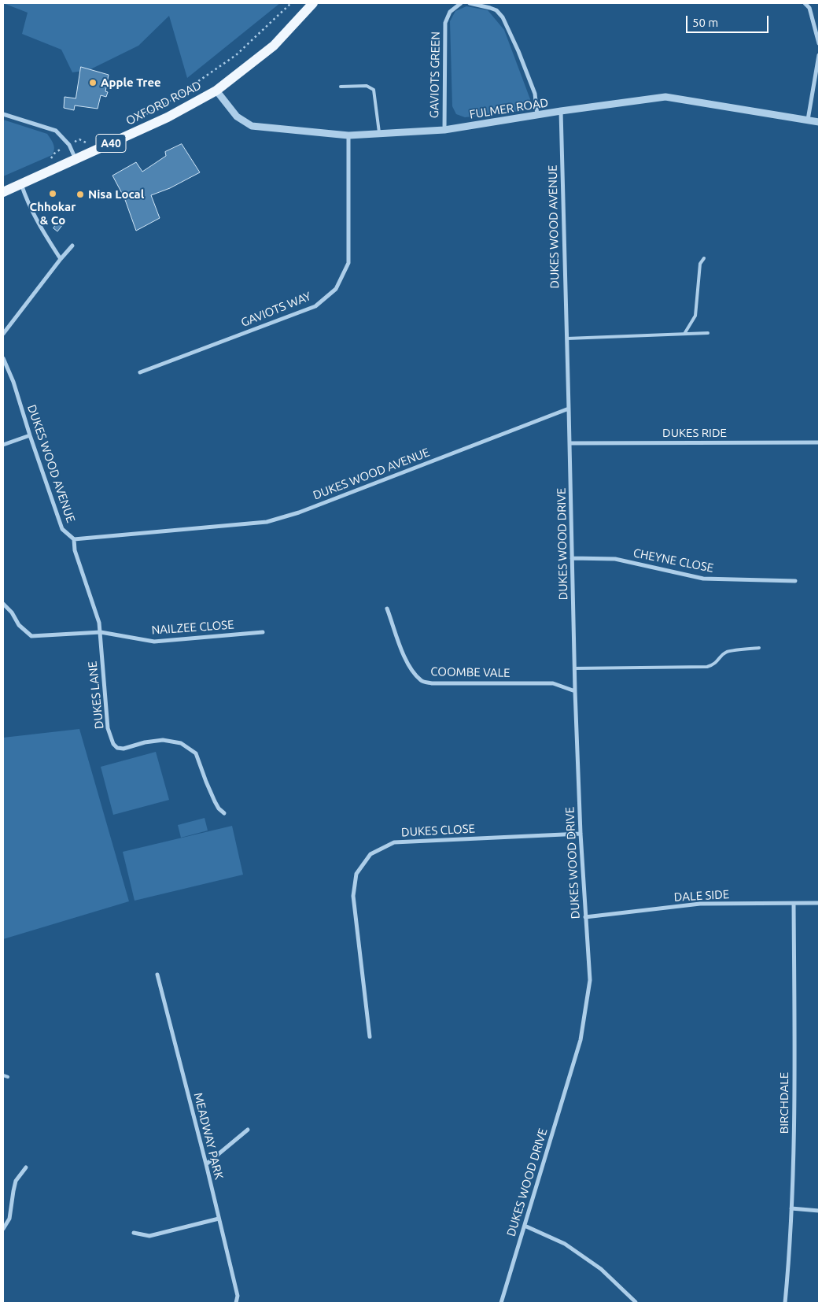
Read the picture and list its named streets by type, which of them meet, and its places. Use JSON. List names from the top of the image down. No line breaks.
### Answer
{"streets":{"main road":["OXFORD ROAD","A40"],"street":["GAVIOTS GREEN","FULMER ROAD","DUKES WOOD AVENUE","GAVIOTS WAY","DUKES RIDE","DUKES WOOD DRIVE","CHEYNE CLOSE","NAILZEE CLOSE","COOMBE VALE","DUKES LANE","DUKES CLOSE","DALE SIDE","BIRCHDALE","MEADWAY PARK"]},"crossings":[["GAVIOTS GREEN","FULMER ROAD"],["OXFORD ROAD","FULMER ROAD"],["FULMER ROAD","DUKES WOOD AVENUE"],["FULMER ROAD","GAVIOTS WAY"],["DUKES WOOD AVENUE","DUKES WOOD DRIVE"],["DUKES WOOD AVENUE","DUKES LANE"],["DUKES RIDE","DUKES WOOD DRIVE"],["DUKES WOOD DRIVE","CHEYNE CLOSE"],["DUKES WOOD DRIVE","COOMBE VALE"],["DUKES WOOD DRIVE","DUKES CLOSE"],["DUKES WOOD DRIVE","DALE SIDE"],["NAILZEE CLOSE","DUKES LANE"],["DALE SIDE","BIRCHDALE"]],"places":["Apple Tree","Chhokar & Co","Nisa Local"],"scale_bar":"50 m"}
